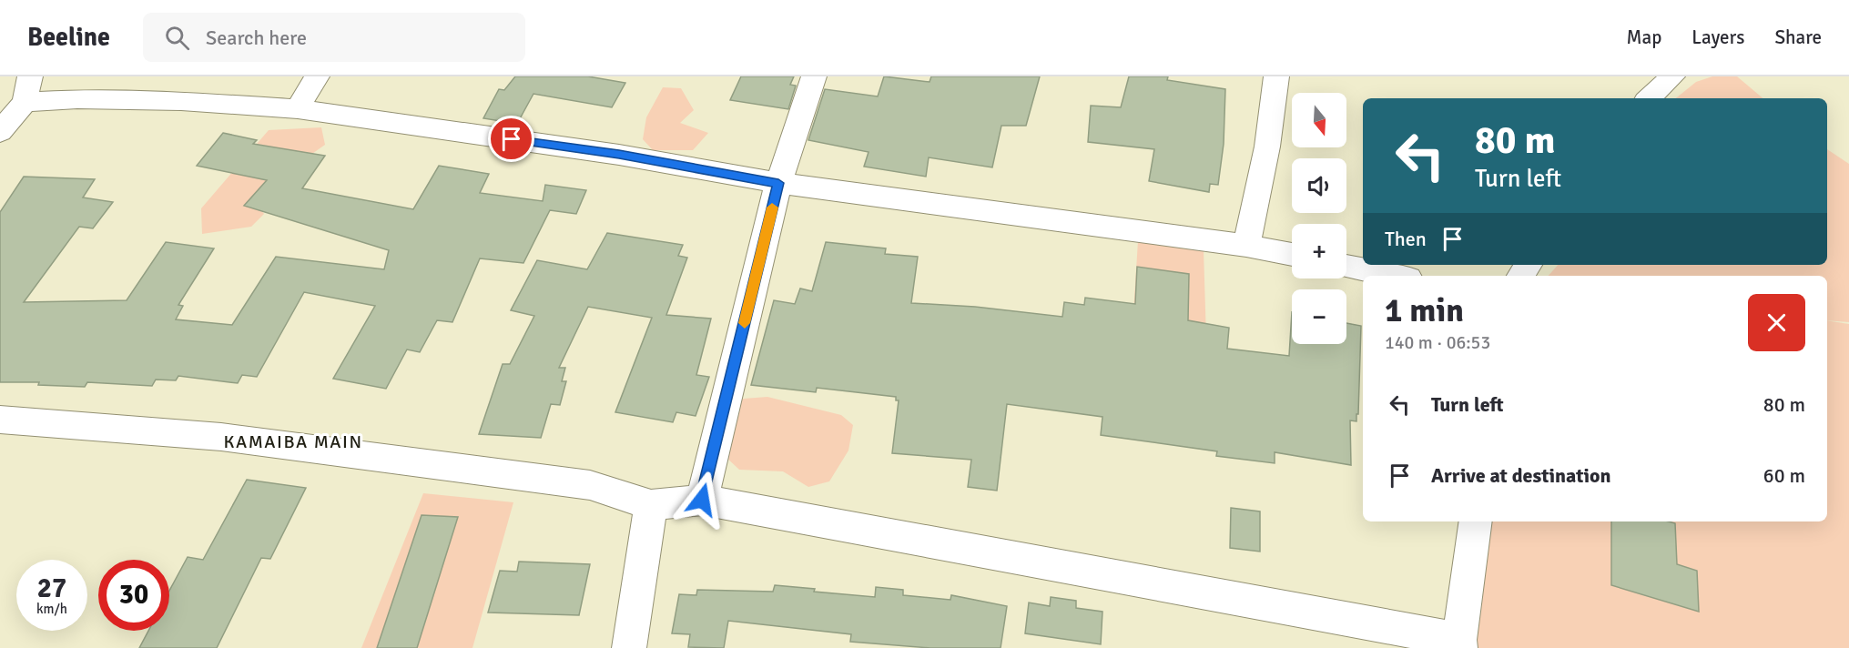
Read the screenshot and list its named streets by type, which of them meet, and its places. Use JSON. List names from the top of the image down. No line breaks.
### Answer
{"districts":["KAMAIBA MAIN"],"north":"bottom","page":{"header":"Beeline","search":"Search here","nav":["Map","Layers","Share"],"map_buttons":["+","−"],"turn":["80 m","Turn left"],"then":"Then","heading":["1 min","140 m · 06:53"],"list":[{"name":"Turn left","value":"80 m"},{"name":"Arrive at destination","value":"60 m"}],"speed":"27 km/h","limit":"30"}}
